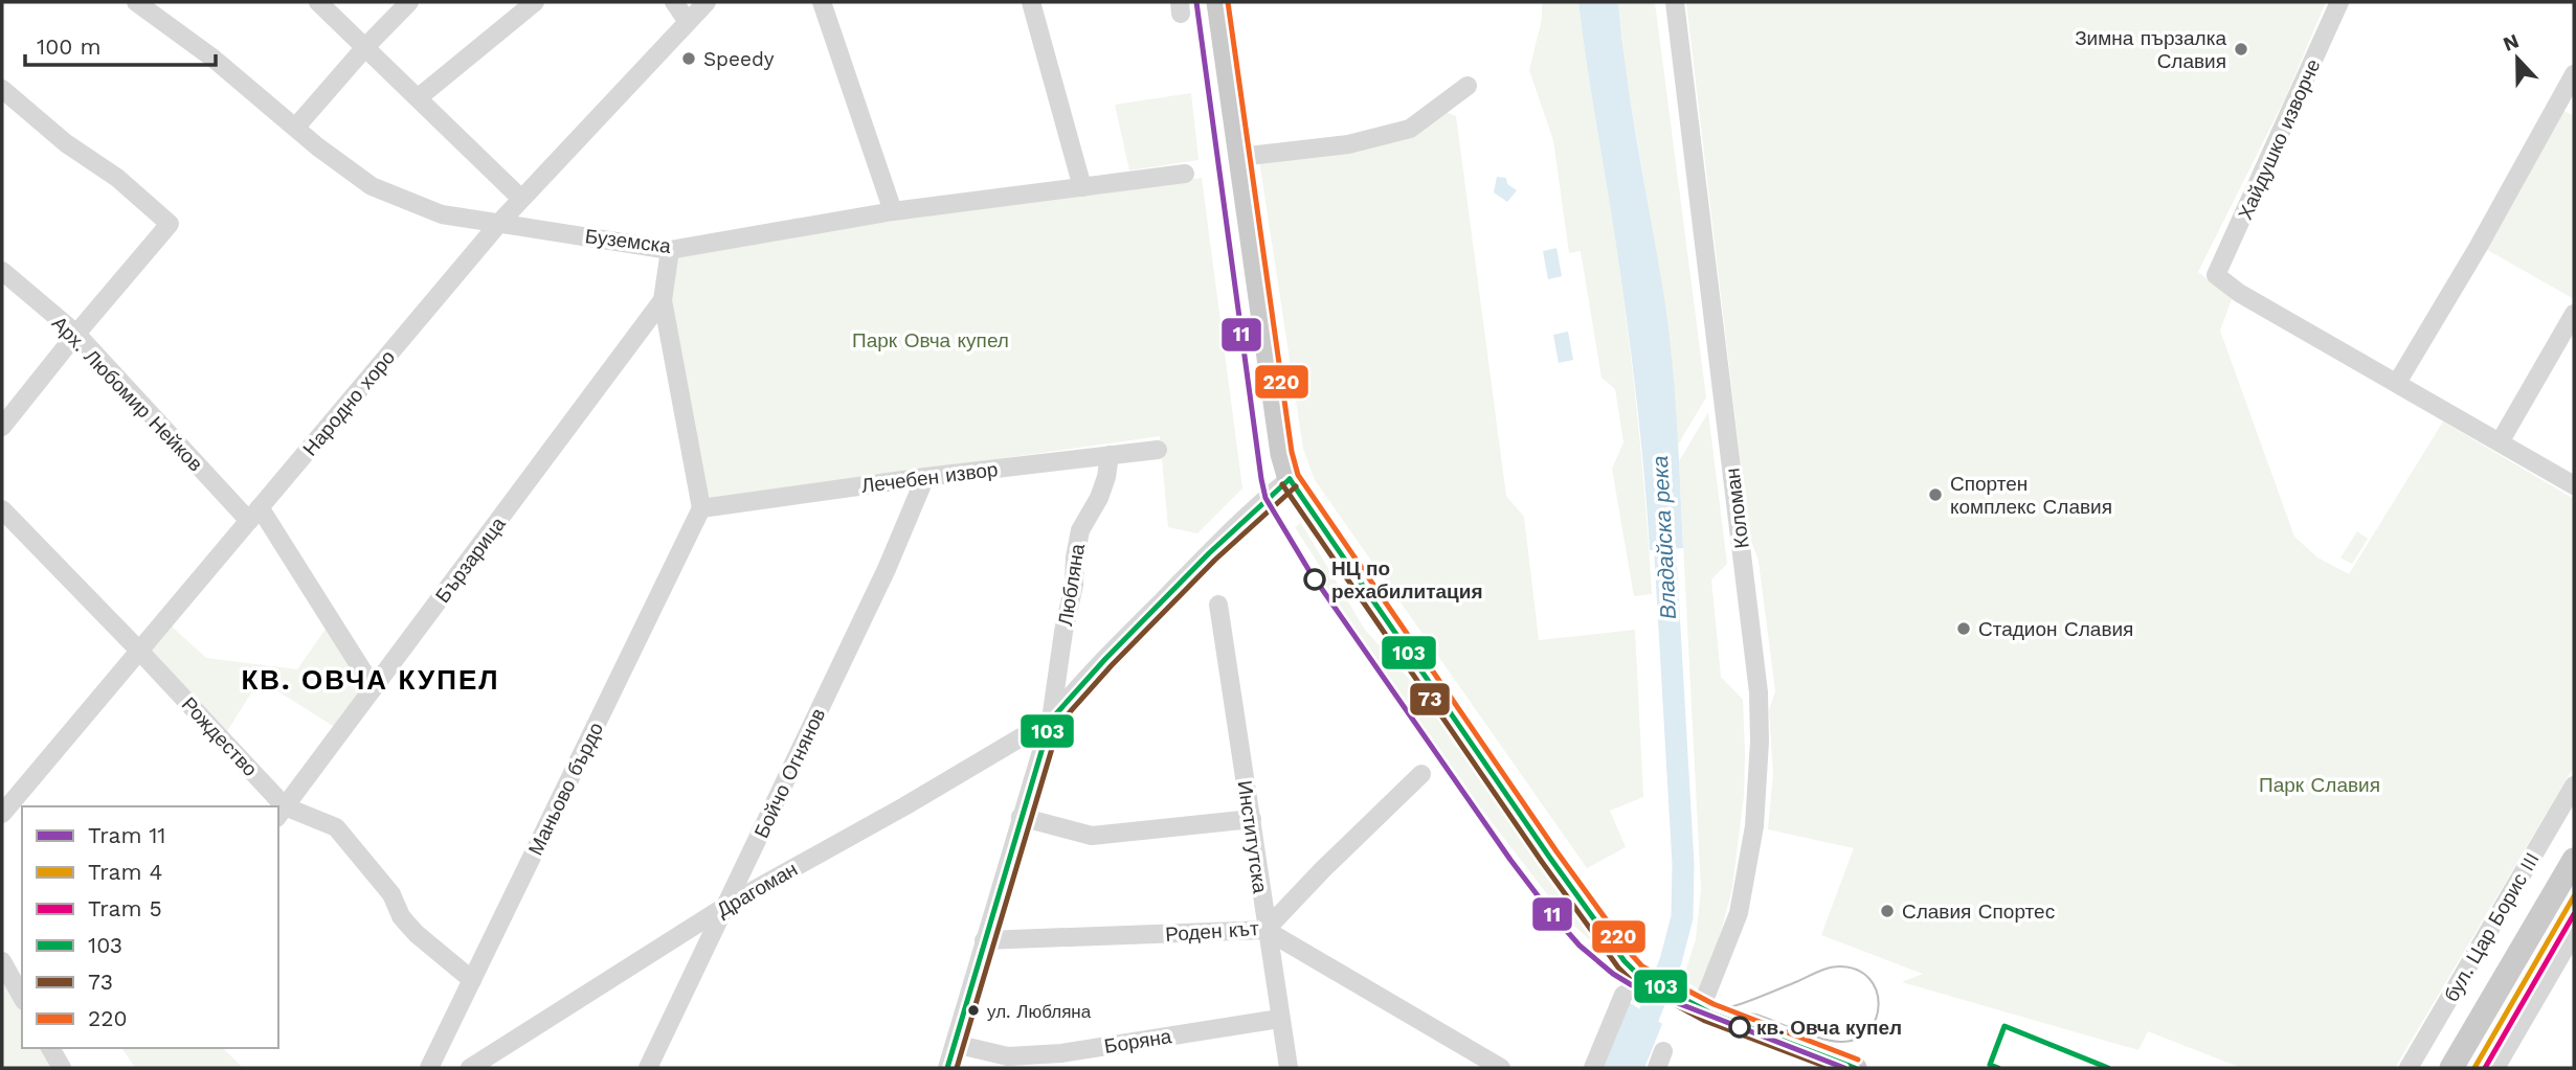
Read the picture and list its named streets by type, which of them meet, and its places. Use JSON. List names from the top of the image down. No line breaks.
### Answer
{"streets":{"main road":["бул. Цар Борис III"],"street":["Хайдушко изворче","Буземска","Арх. Любомир Нейков","Народно хоро","Лечебен извор","Коломан","Бързарица","Любляна","Рождество","Бойчо Огнянов","Маньово бърдо","Институтска","Драгоман","Роден кът","Боряна"]},"crossings":[["Буземска","Народно хоро"],["Арх. Любомир Нейков","Народно хоро"],["Арх. Любомир Нейков","Бързарица"],["Народно хоро","Рождество"],["Лечебен извор","Любляна"],["Лечебен извор","Бойчо Огнянов"],["Лечебен извор","Маньово бърдо"],["Бързарица","Рождество"],["Любляна","Драгоман"],["Любляна","Роден кът"],["Любляна","Боряна"],["Рождество","Маньово бърдо"],["Бойчо Огнянов","Драгоман"],["Институтска","Роден кът"],["Институтска","Боряна"]],"districts":["КВ. ОВЧА КУПЕЛ"],"water":["Владайска река"],"parks":["Парк Овча купел","Парк Славия"],"places":["Зимна пързалка Славия","Speedy","Спортен комплекс Славия","НЦ по рехабилитация","Стадион Славия","Славия Спортес","ул. Любляна","кв. Овча купел"],"lines":["tram line 11","transit line 220","transit line 103","transit line 73","tram line 4","tram line 5"],"legend":["Tram 11","Tram 4","Tram 5","103","73","220"],"scale_bar":"100 m","north":"top"}
